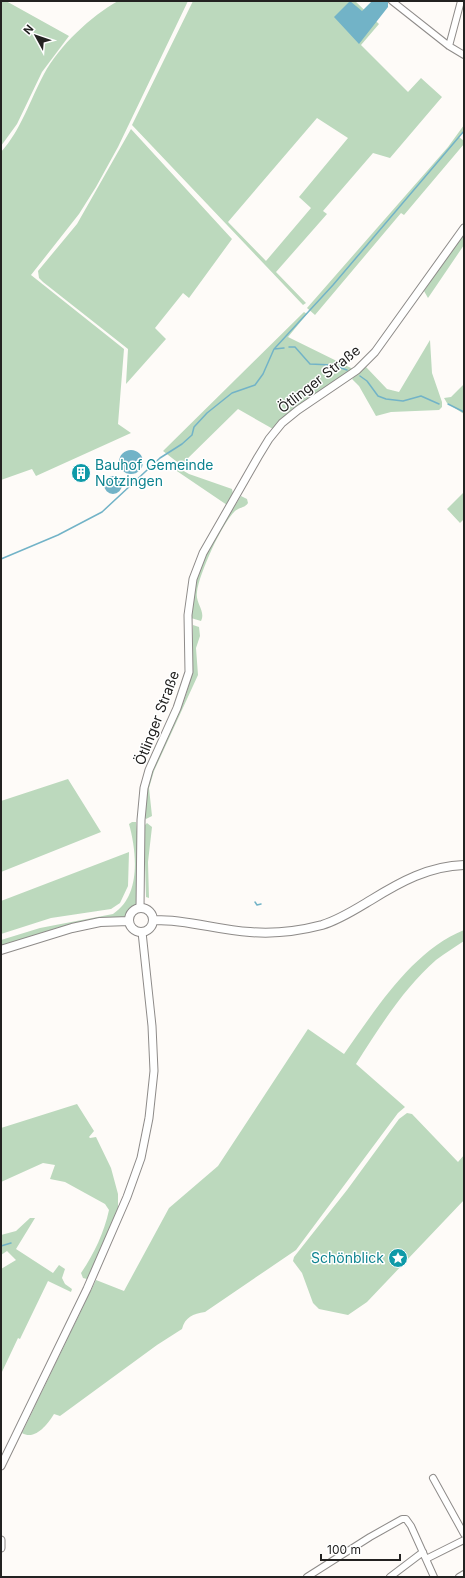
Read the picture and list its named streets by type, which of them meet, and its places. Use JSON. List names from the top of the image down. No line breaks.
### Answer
{"streets":{"street":["Ötlinger Straße"]},"places":{"building":["Bauhof Gemeinde Notzingen"],"place":["Schönblick"]},"scale_bar":"100 m","north":"top left"}
